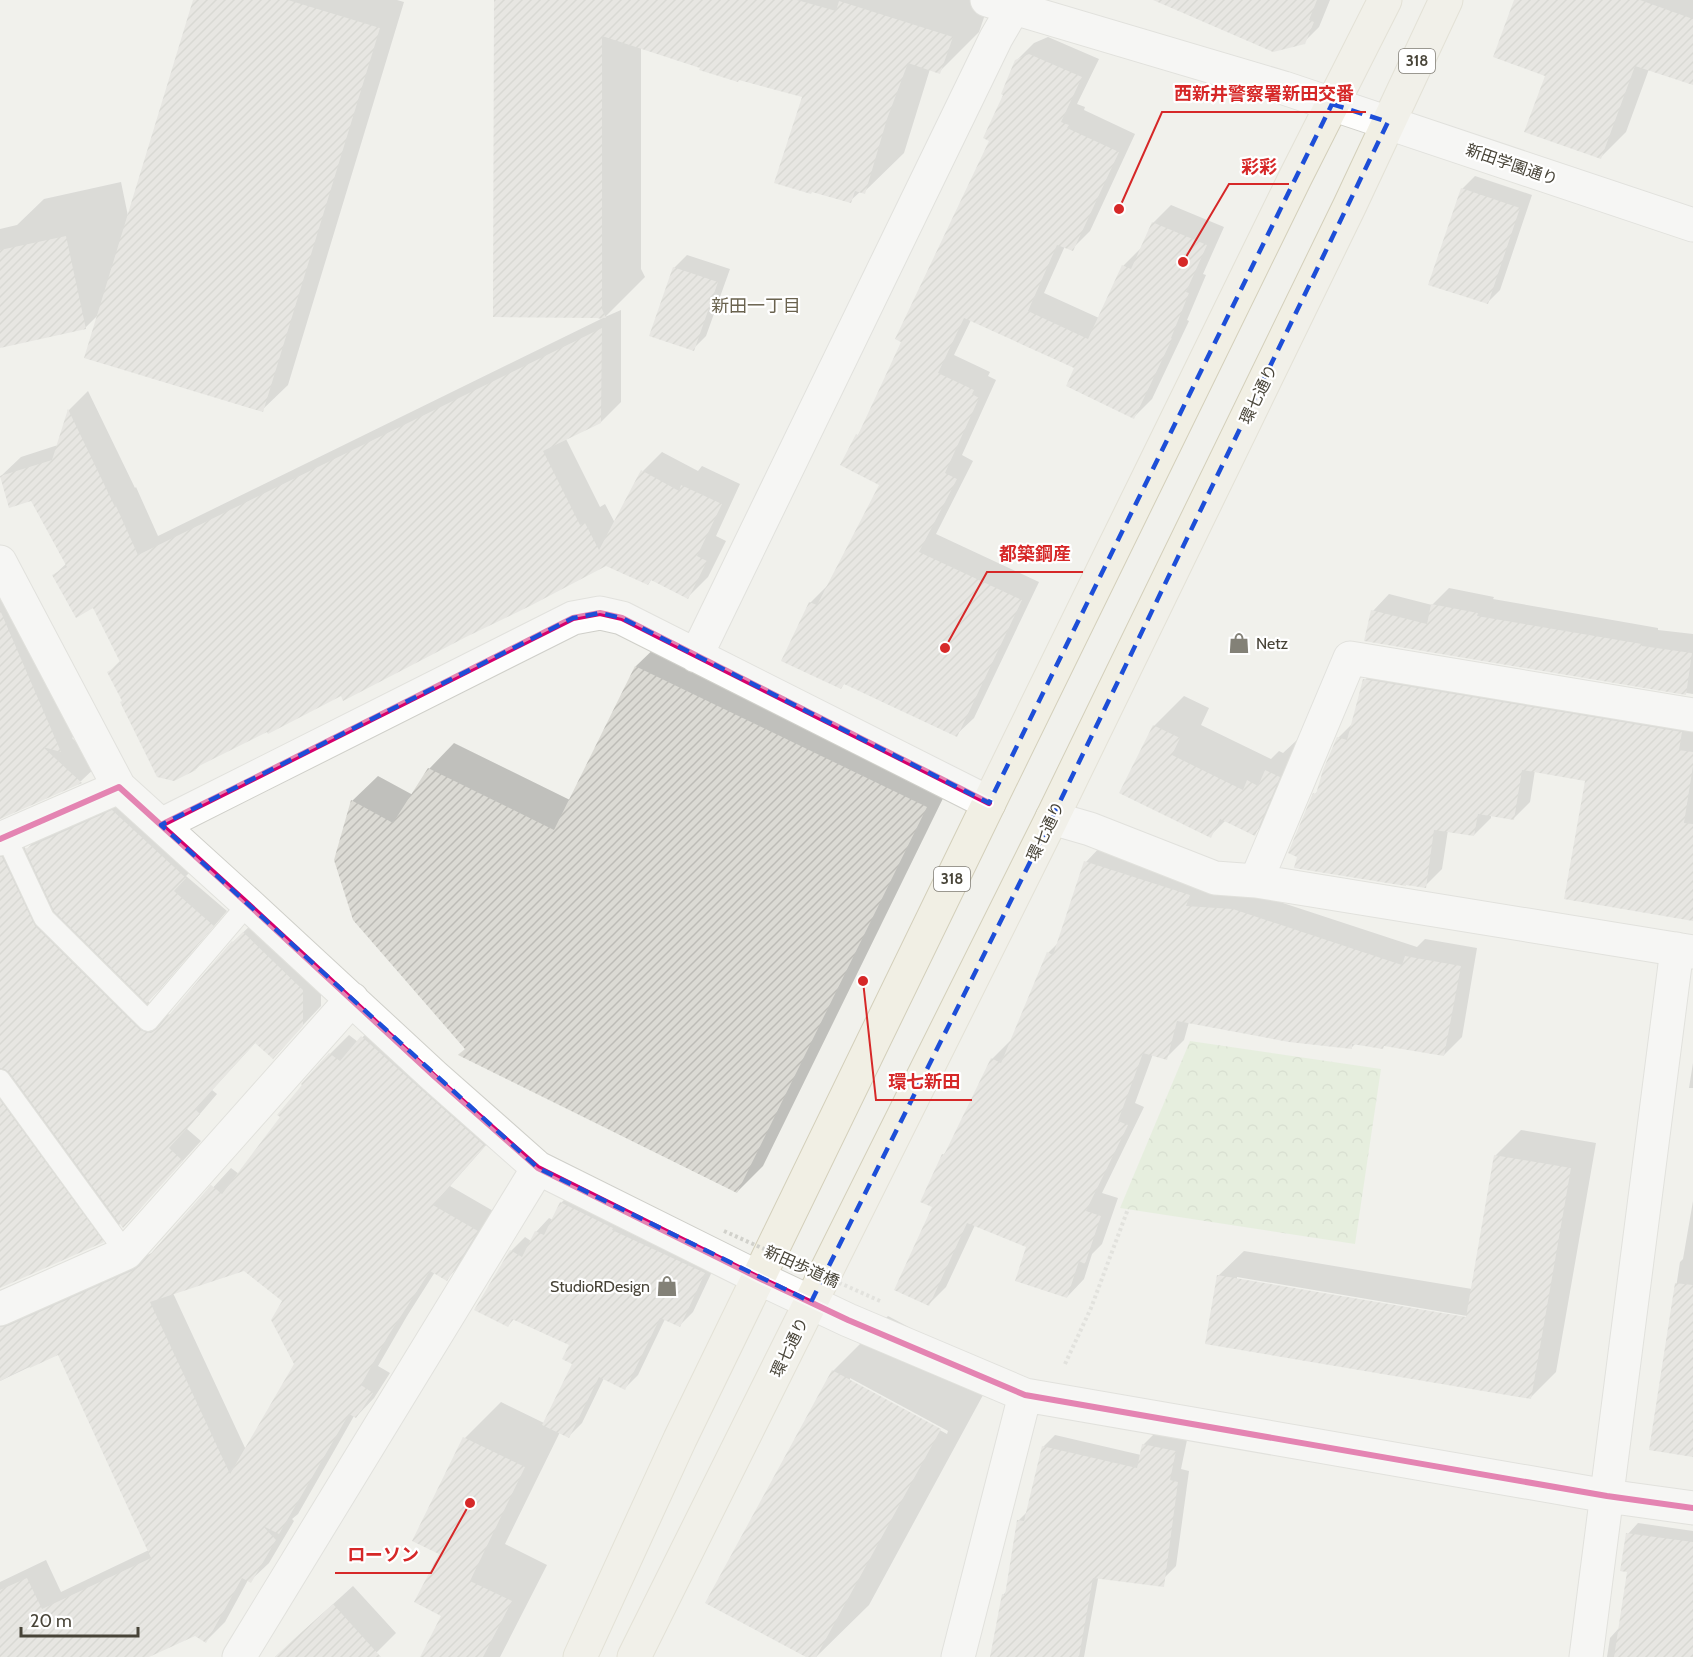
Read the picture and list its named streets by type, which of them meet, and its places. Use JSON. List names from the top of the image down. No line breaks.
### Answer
{"streets":{"main road":["318","環七通り"],"street":["新田学園通り"],"path":["新田歩道橋"]},"crossings":[["318","新田学園通り"],["新田学園通り","環七通り"]],"districts":["新田一丁目"],"places":{"other":["西新井警察署新田交番","彩彩","都築鋼産","環七新田","ローソン"],"shop":["Netz","StudioRDesign"]},"scale_bar":"20 m"}
